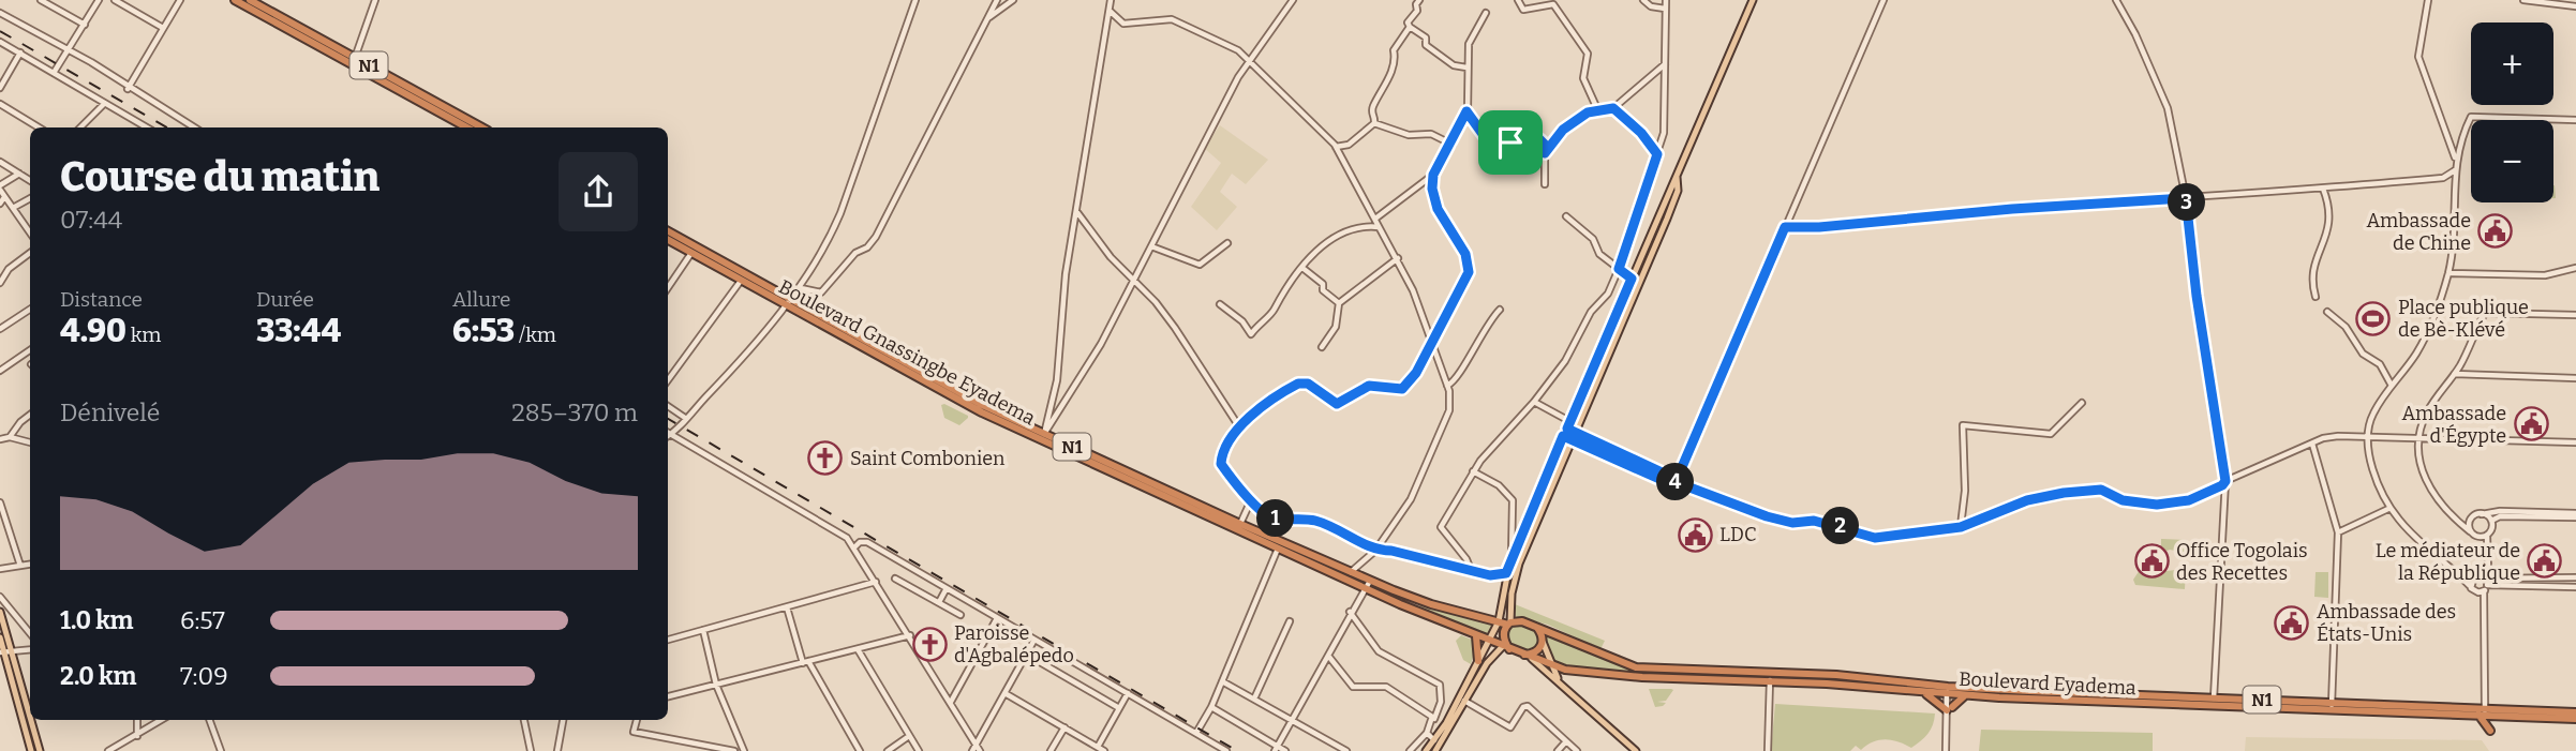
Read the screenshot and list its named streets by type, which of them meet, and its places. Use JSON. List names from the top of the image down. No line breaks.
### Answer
{"streets":{"highway":["N1","Boulevard Gnassingbe Eyadema","Boulevard Eyadema"]},"crossings":[["N1","Boulevard Gnassingbe Eyadema"],["N1","Boulevard Eyadema"],["Boulevard Gnassingbe Eyadema","Boulevard Eyadema"]],"places":{"public building":["Ambassade de Chine","Ambassade d'Égypte","LDC","Office Togolais des Recettes","Le médiateur de la République","Ambassade des États-Unis"],"sports":["Place publique de Bè-Klévé"],"church":["Saint Combonien","Paroisse d'Agbalépedo"]},"page":{"map_buttons":["+","−"],"heading":["Course du matin","07:44"],"pins":["3","4","1","2"],"stats":[["Distance","4.90 km"],["Durée","33:44"],["Allure","6:53 /km"]],"chart":["Dénivelé","285–370 m"],"list":[{"name":"1.0 km","note":"6:57"},{"name":"2.0 km","note":"7:09"}]}}
